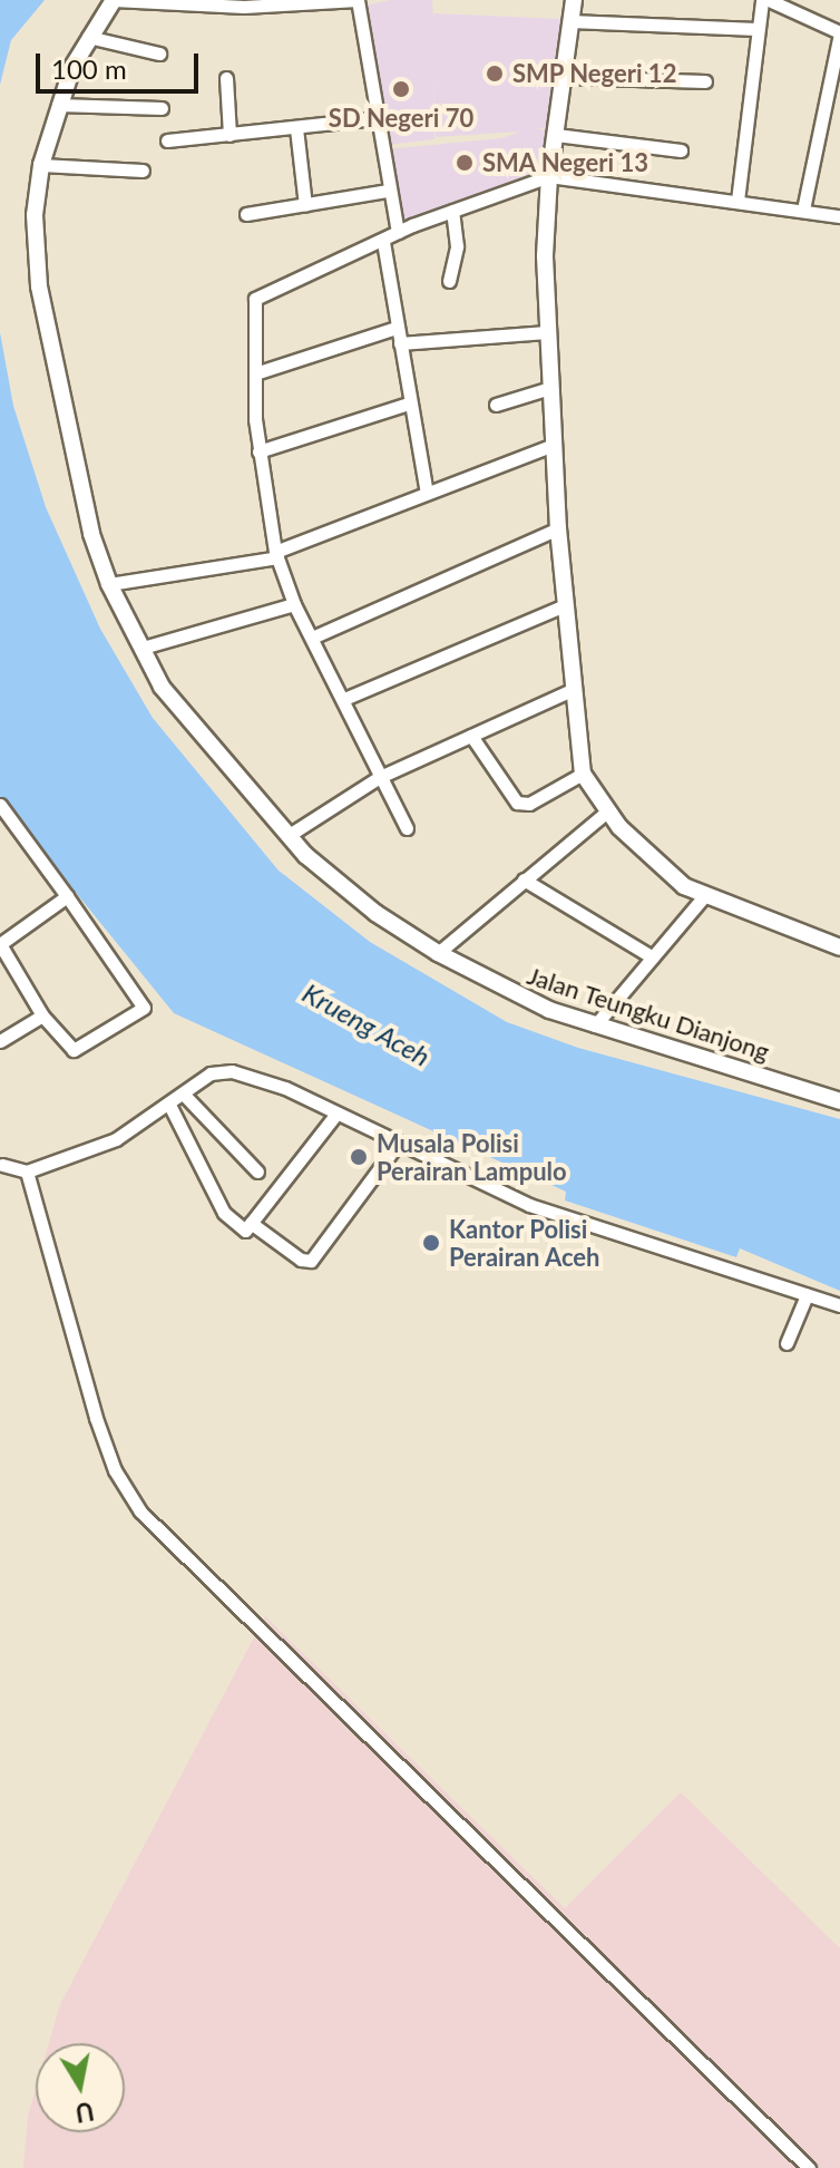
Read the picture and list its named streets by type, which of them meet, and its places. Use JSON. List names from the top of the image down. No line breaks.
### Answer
{"streets":{"street":["Jalan Teungku Dianjong"]},"water":["Krueng Aceh"],"places":["SMP Negeri 12","SD Negeri 70","SMA Negeri 13","Musala Polisi Perairan Lampulo","Kantor Polisi Perairan Aceh"],"scale_bar":"100 m","north":"bottom"}
